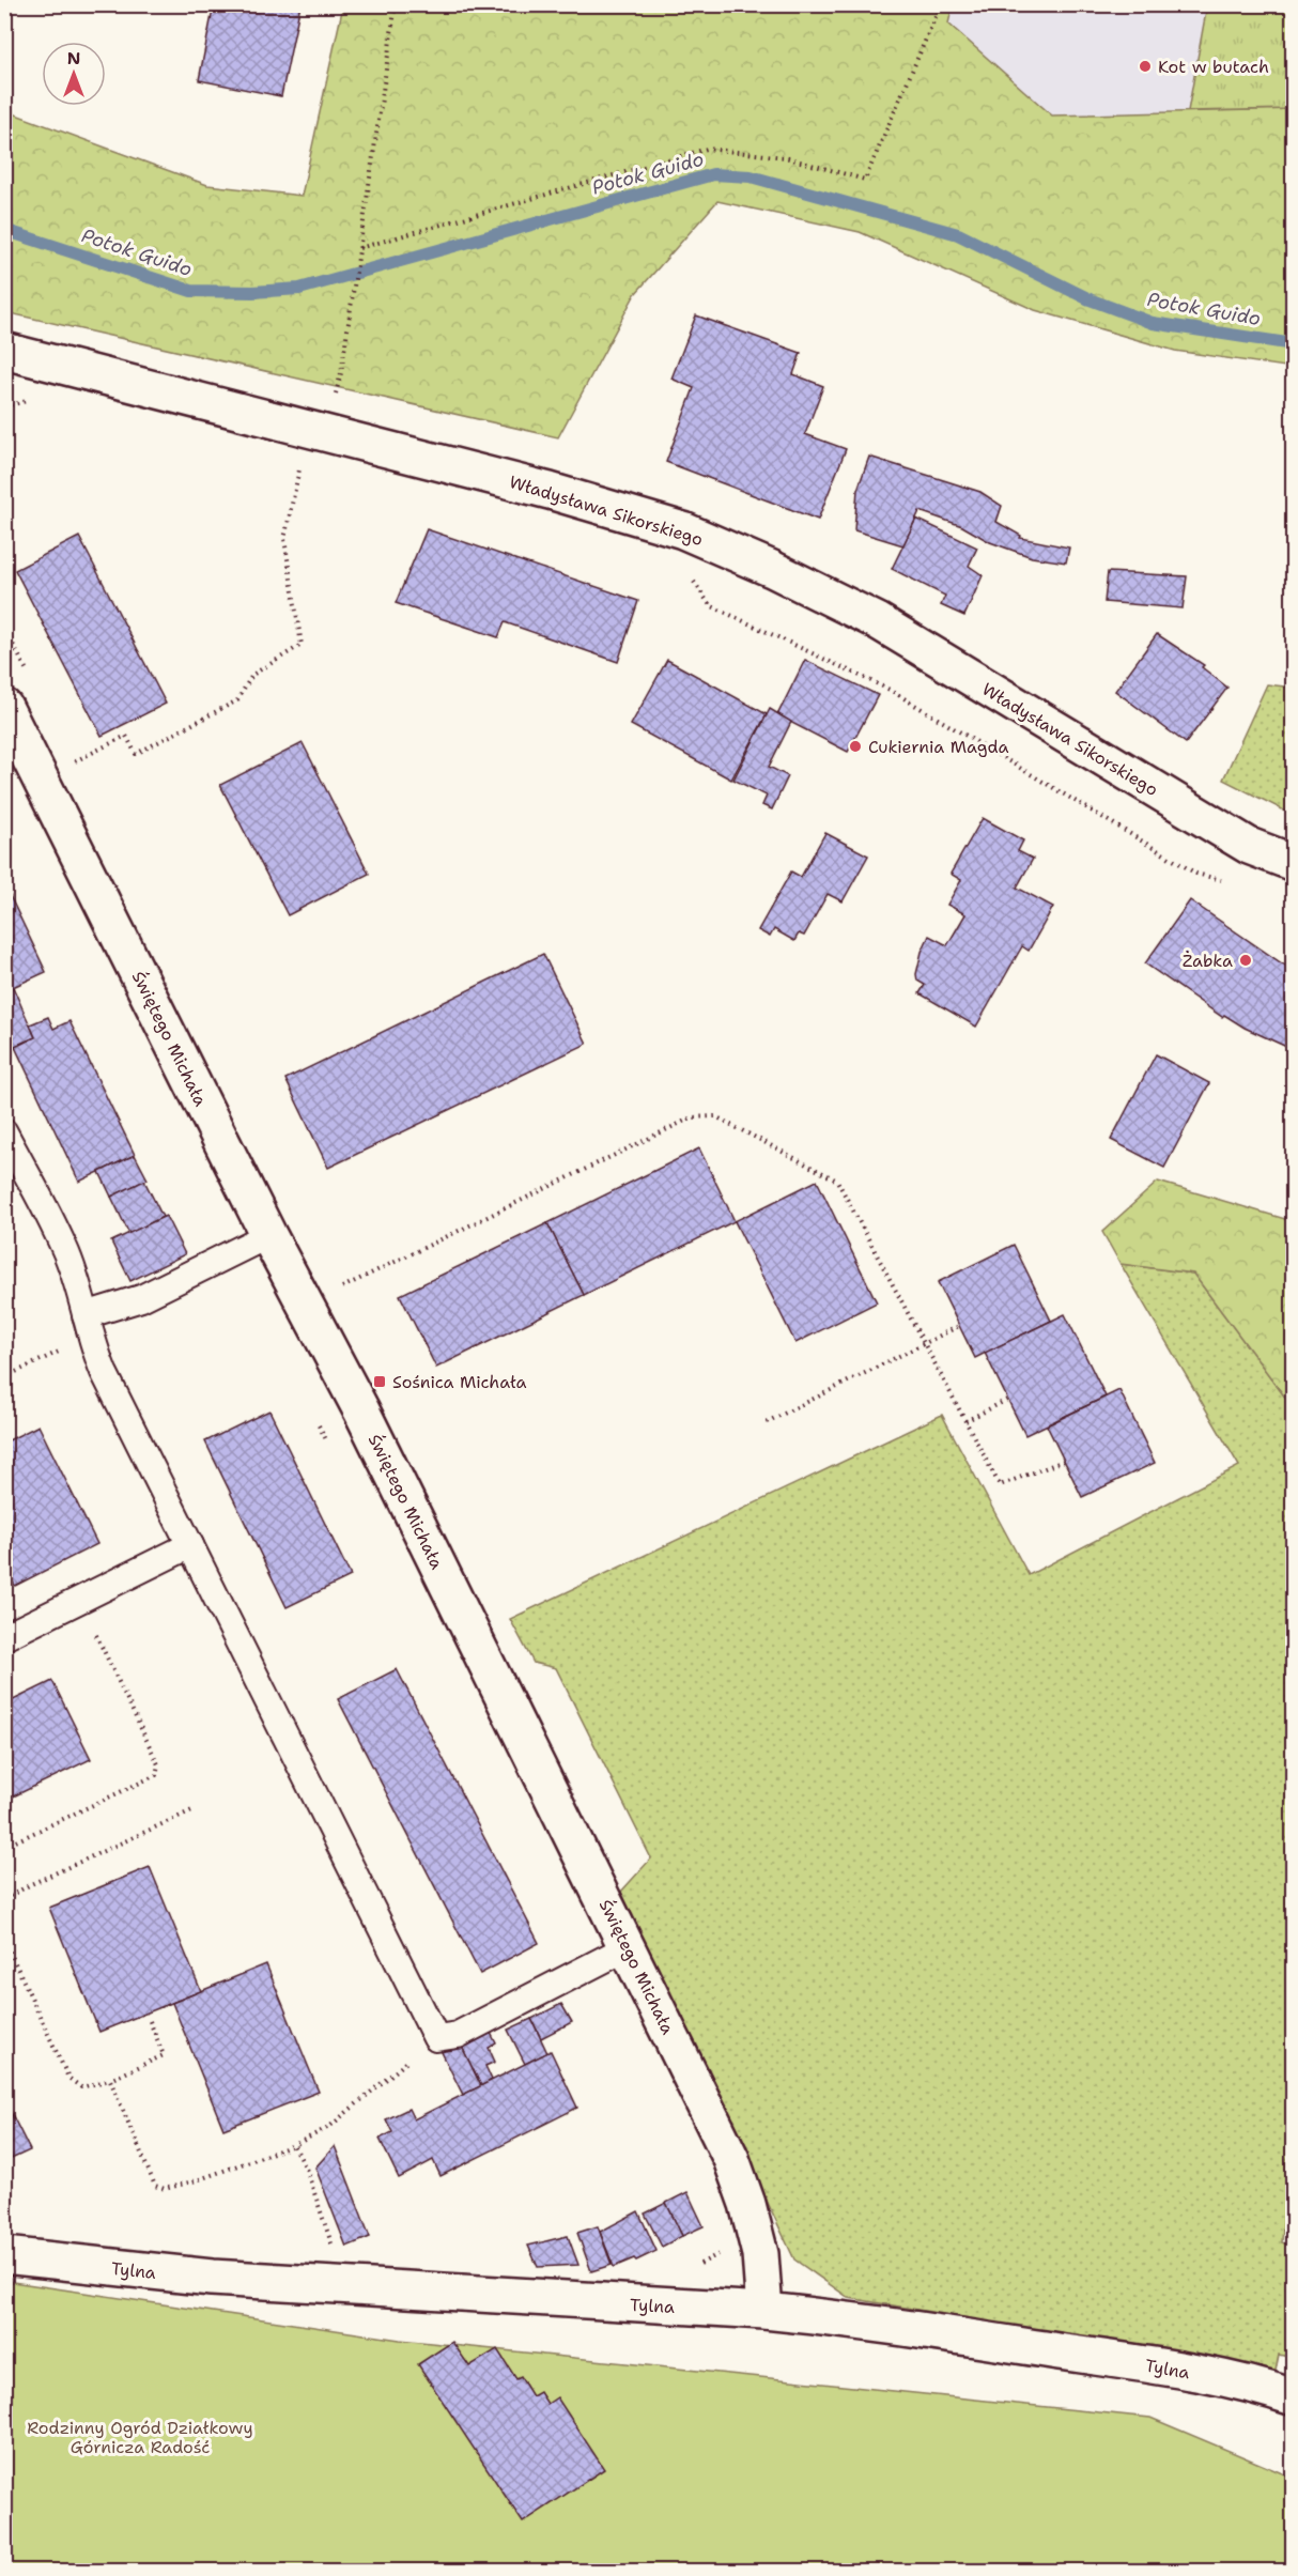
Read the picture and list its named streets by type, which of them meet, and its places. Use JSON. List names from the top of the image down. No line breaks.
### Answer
{"streets":{"street":["Władysława Sikorskiego","Świętego Michała","Tylna"]},"crossings":[["Świętego Michała","Tylna"]],"water":["Potok Guido"],"parks":["Rodzinny Ogród Działkowy Górnicza Radość"],"places":{"other":["Kot w butach","Cukiernia Magda","Żabka"],"transit":["Sośnica Michała"]},"north":"top"}
